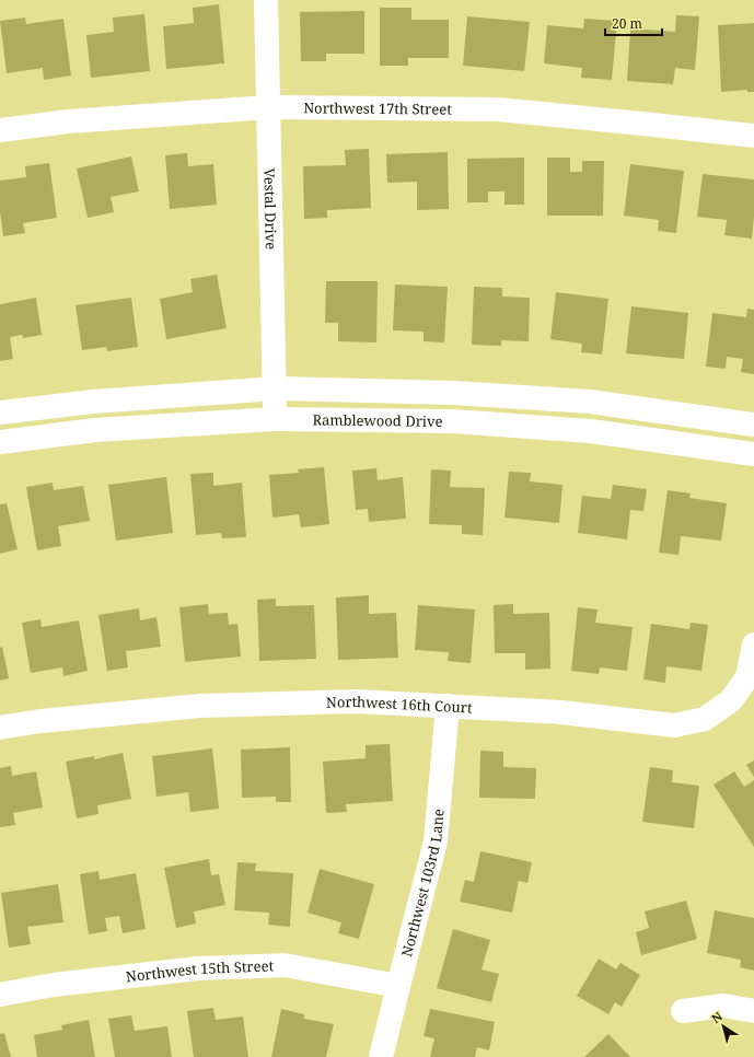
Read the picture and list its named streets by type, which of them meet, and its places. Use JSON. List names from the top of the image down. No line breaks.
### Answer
{"streets":{"street":["Northwest 17th Street","Vestal Drive","Ramblewood Drive","Northwest 16th Court","Northwest 103rd Lane","Northwest 15th Street"]},"crossings":[["Northwest 17th Street","Vestal Drive"],["Vestal Drive","Ramblewood Drive"],["Northwest 16th Court","Northwest 103rd Lane"],["Northwest 103rd Lane","Northwest 15th Street"]],"scale_bar":"20 m","north":"top left"}
